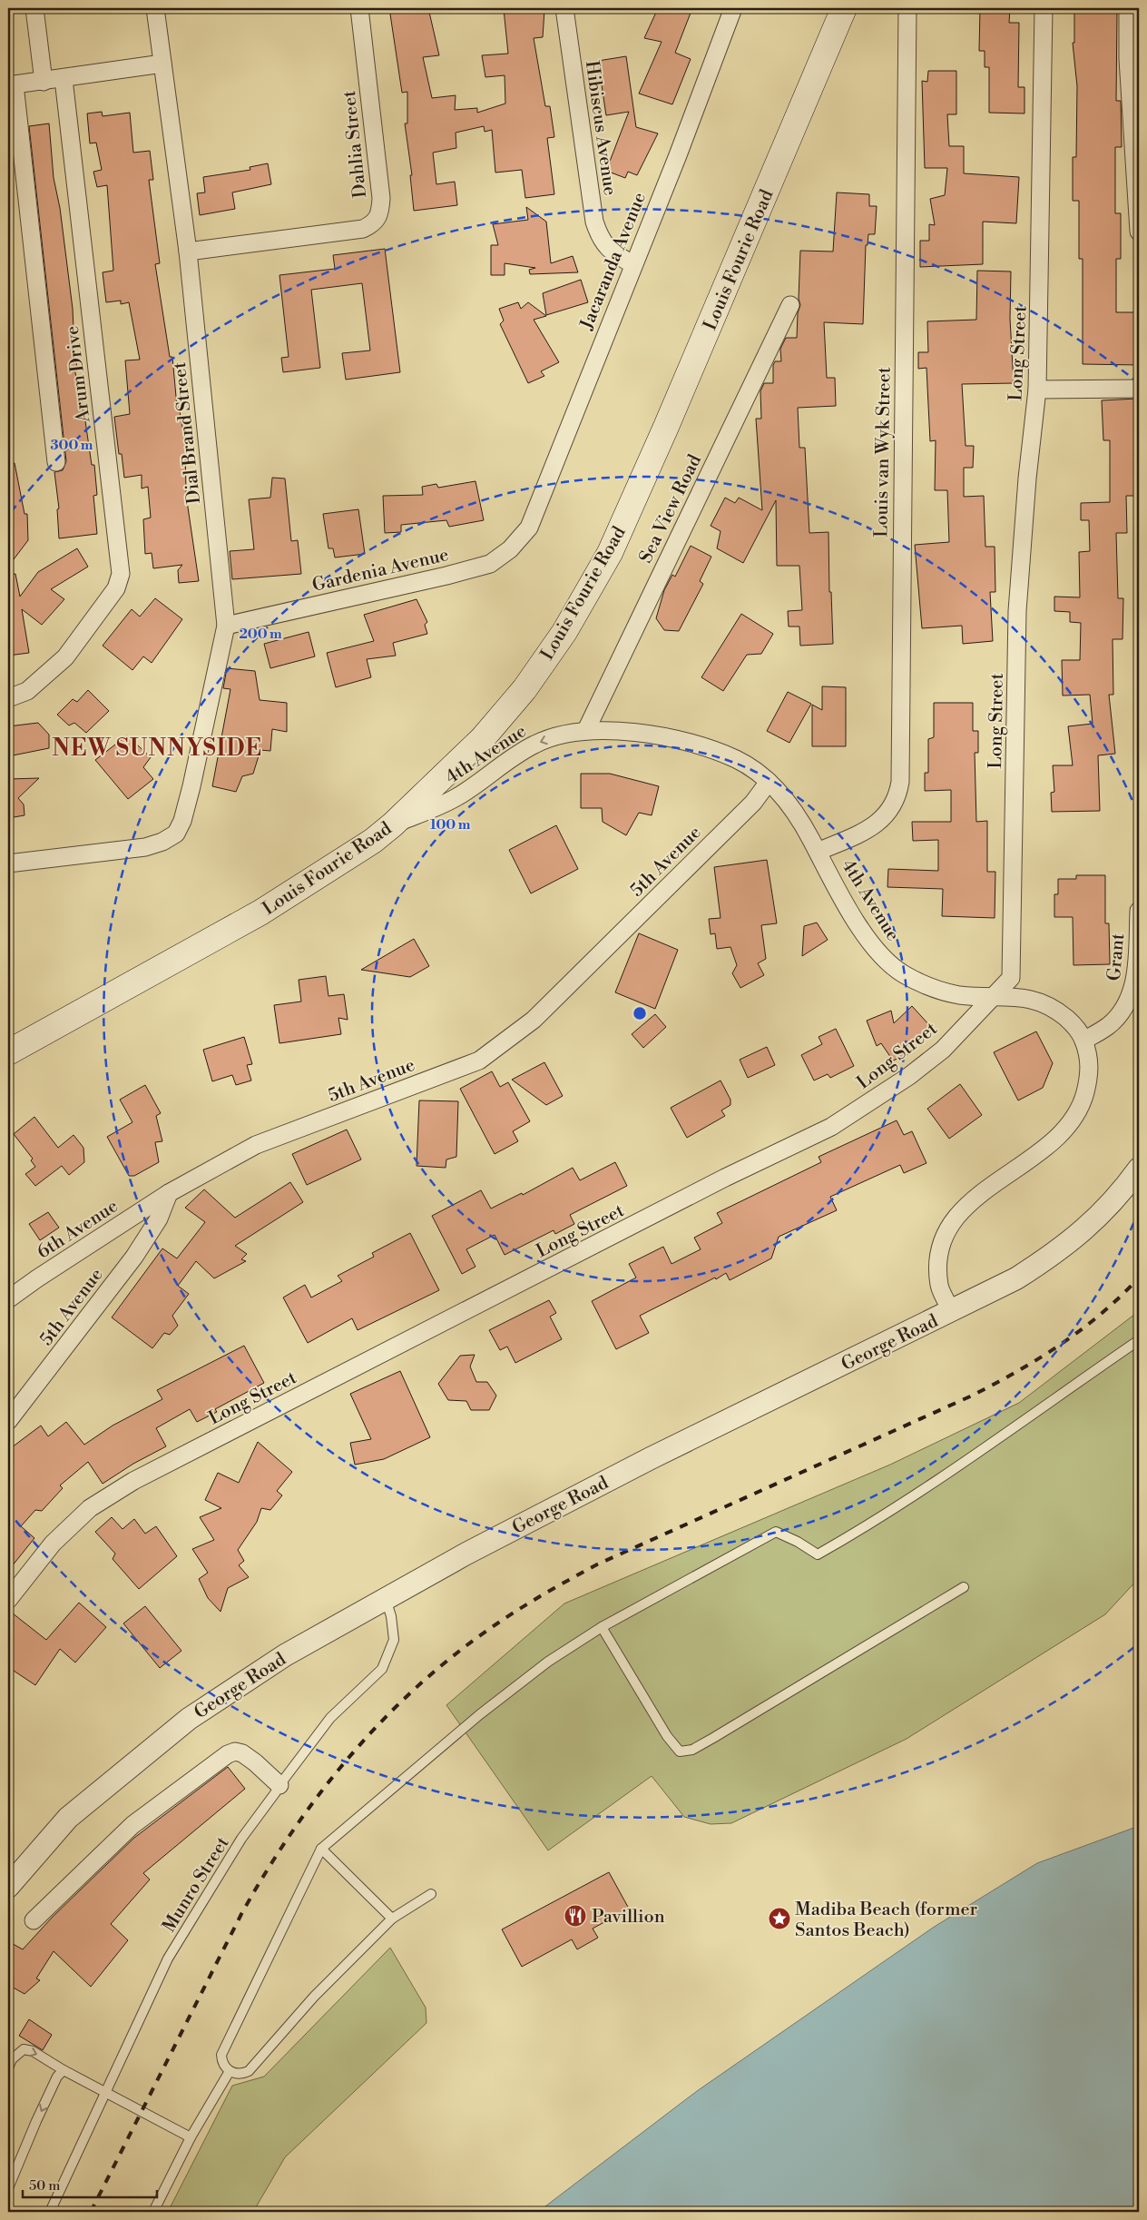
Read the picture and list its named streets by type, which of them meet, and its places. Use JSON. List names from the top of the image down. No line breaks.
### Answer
{"streets":{"main road":["Louis Fourie Road"],"street":["Hibiscus Avenue","Dahlia Street","Jacaranda Avenue","Long Street","Arum Drive","Dial Brand Street","Louis van Wyk Street","Sea View Road","Gardenia Avenue","4th Avenue","5th Avenue","Grant","6th Avenue","George Road"],"lane":["Munro Street"]},"crossings":[["Hibiscus Avenue","Jacaranda Avenue"],["Dahlia Street","Dial Brand Street"],["Louis Fourie Road","4th Avenue"],["Jacaranda Avenue","Gardenia Avenue"],["Long Street","4th Avenue"],["Dial Brand Street","Gardenia Avenue"],["Louis van Wyk Street","4th Avenue"],["Sea View Road","4th Avenue"],["4th Avenue","5th Avenue"],["4th Avenue","Grant"],["4th Avenue","George Road"],["5th Avenue","6th Avenue"],["George Road","Munro Street"]],"districts":["NEW SUNNYSIDE"],"places":{"restaurant":["Pavillion"],"place":["Madiba Beach (former Santos Beach)"]},"scale_bar":"50 m","rings":["300 m","200 m","100 m"]}
